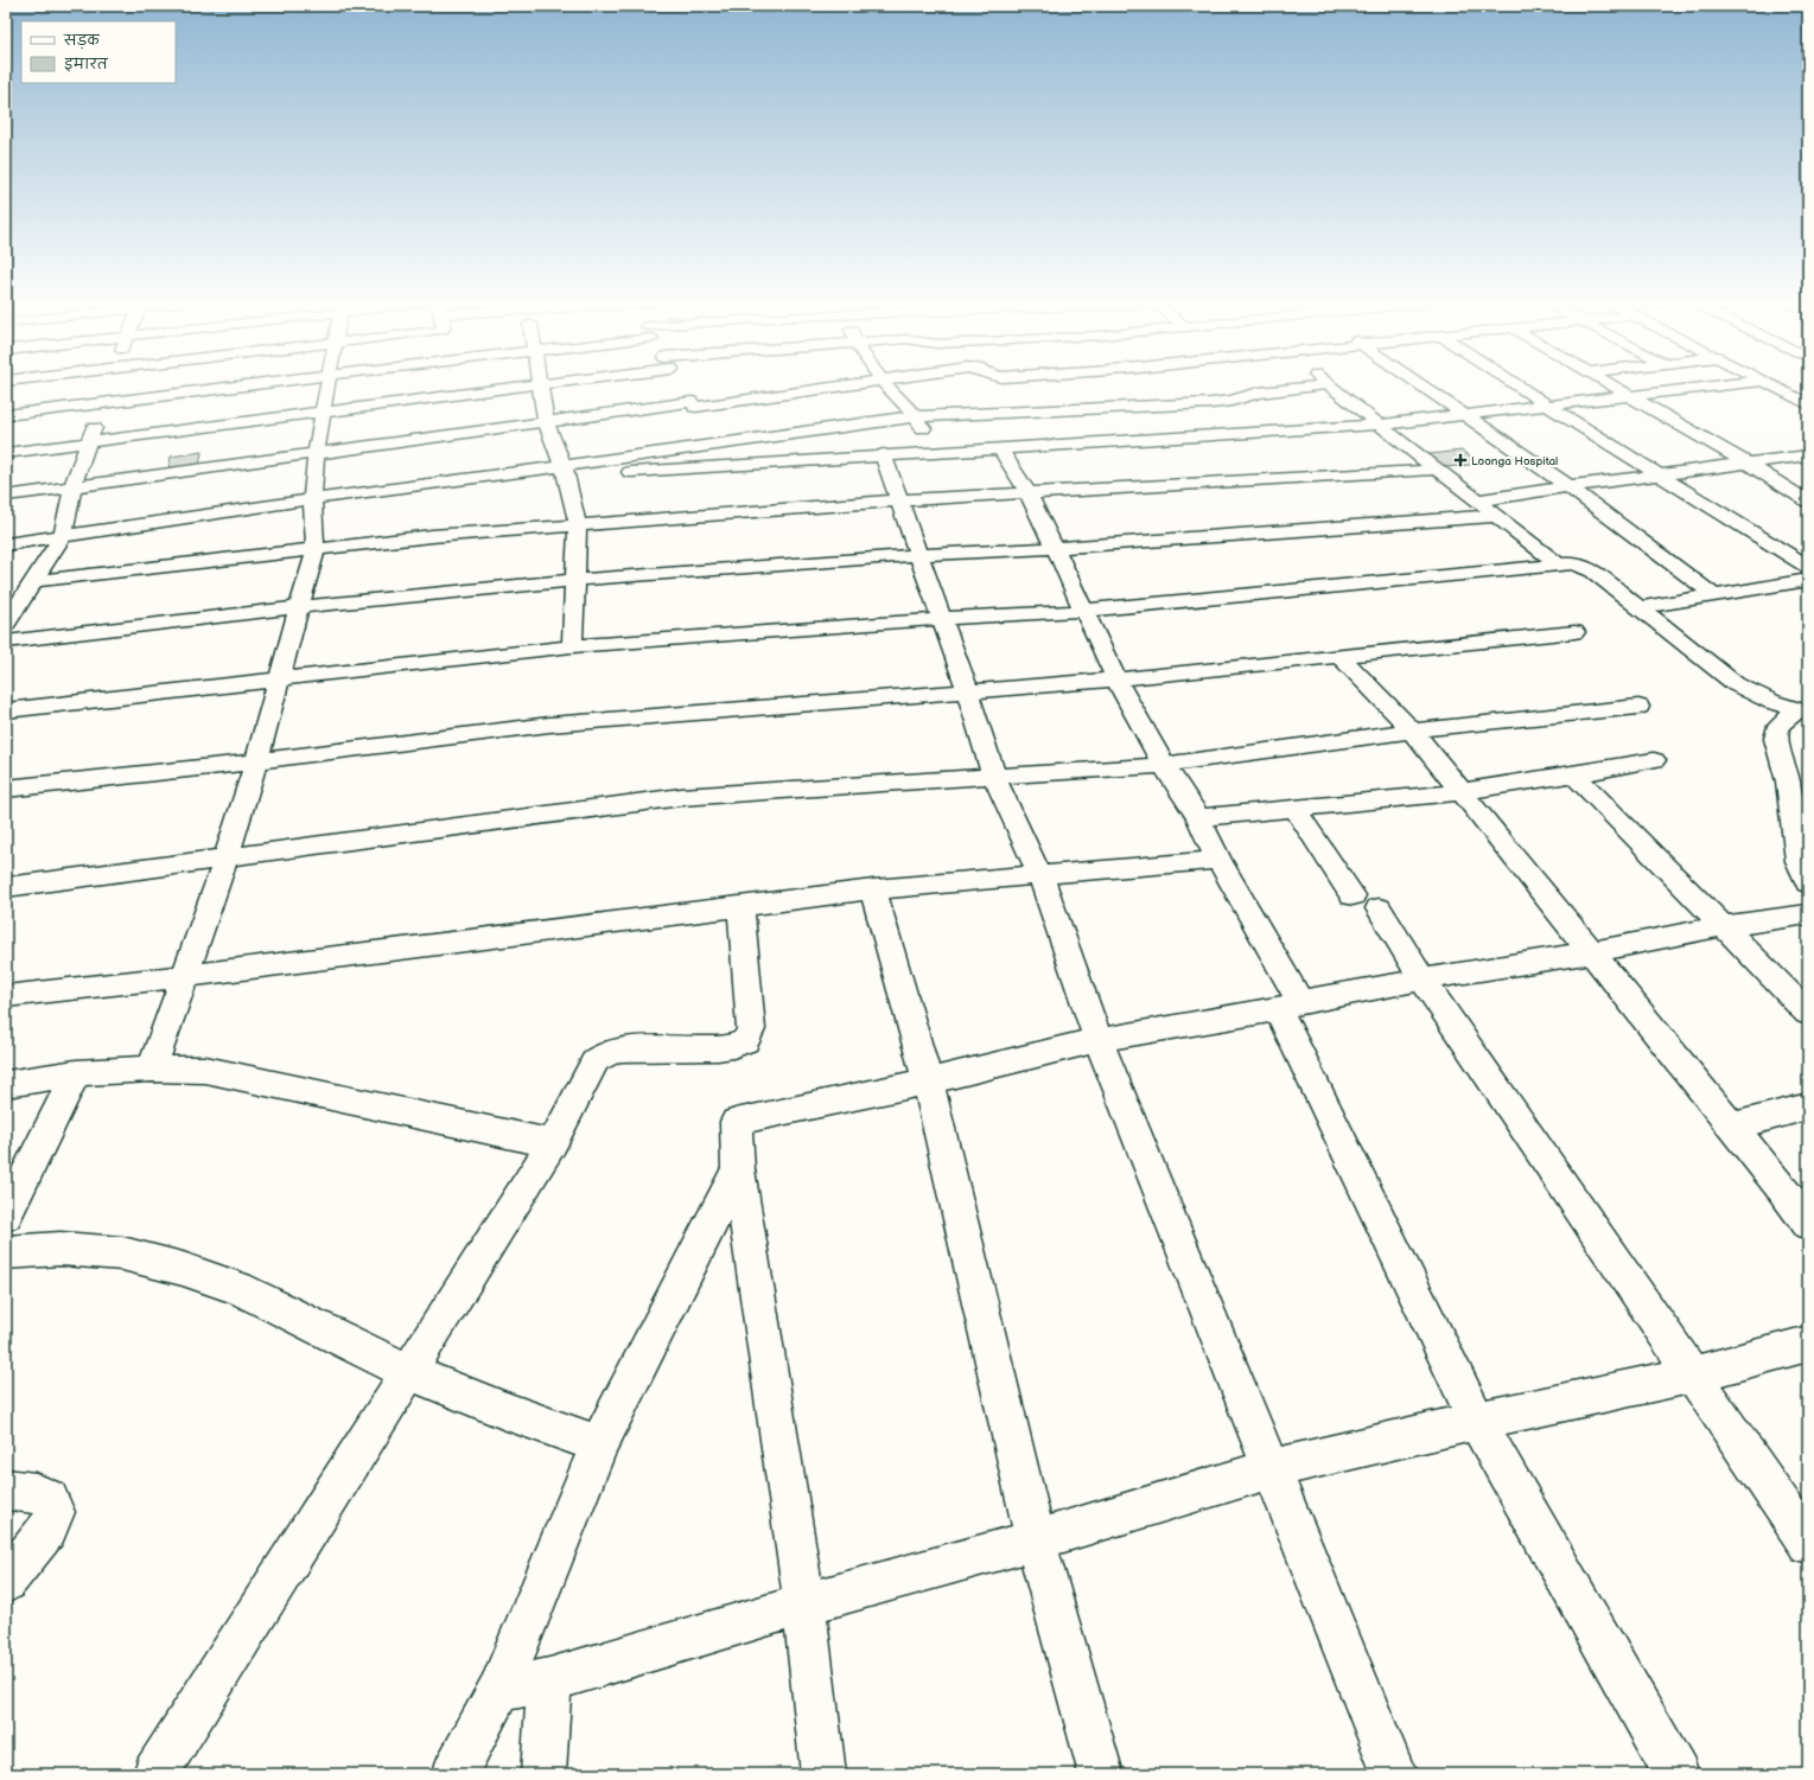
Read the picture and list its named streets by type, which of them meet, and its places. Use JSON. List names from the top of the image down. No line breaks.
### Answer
{"places":{"health":["Loonga Hospital"]},"legend":["सड़क","इमारत"]}
